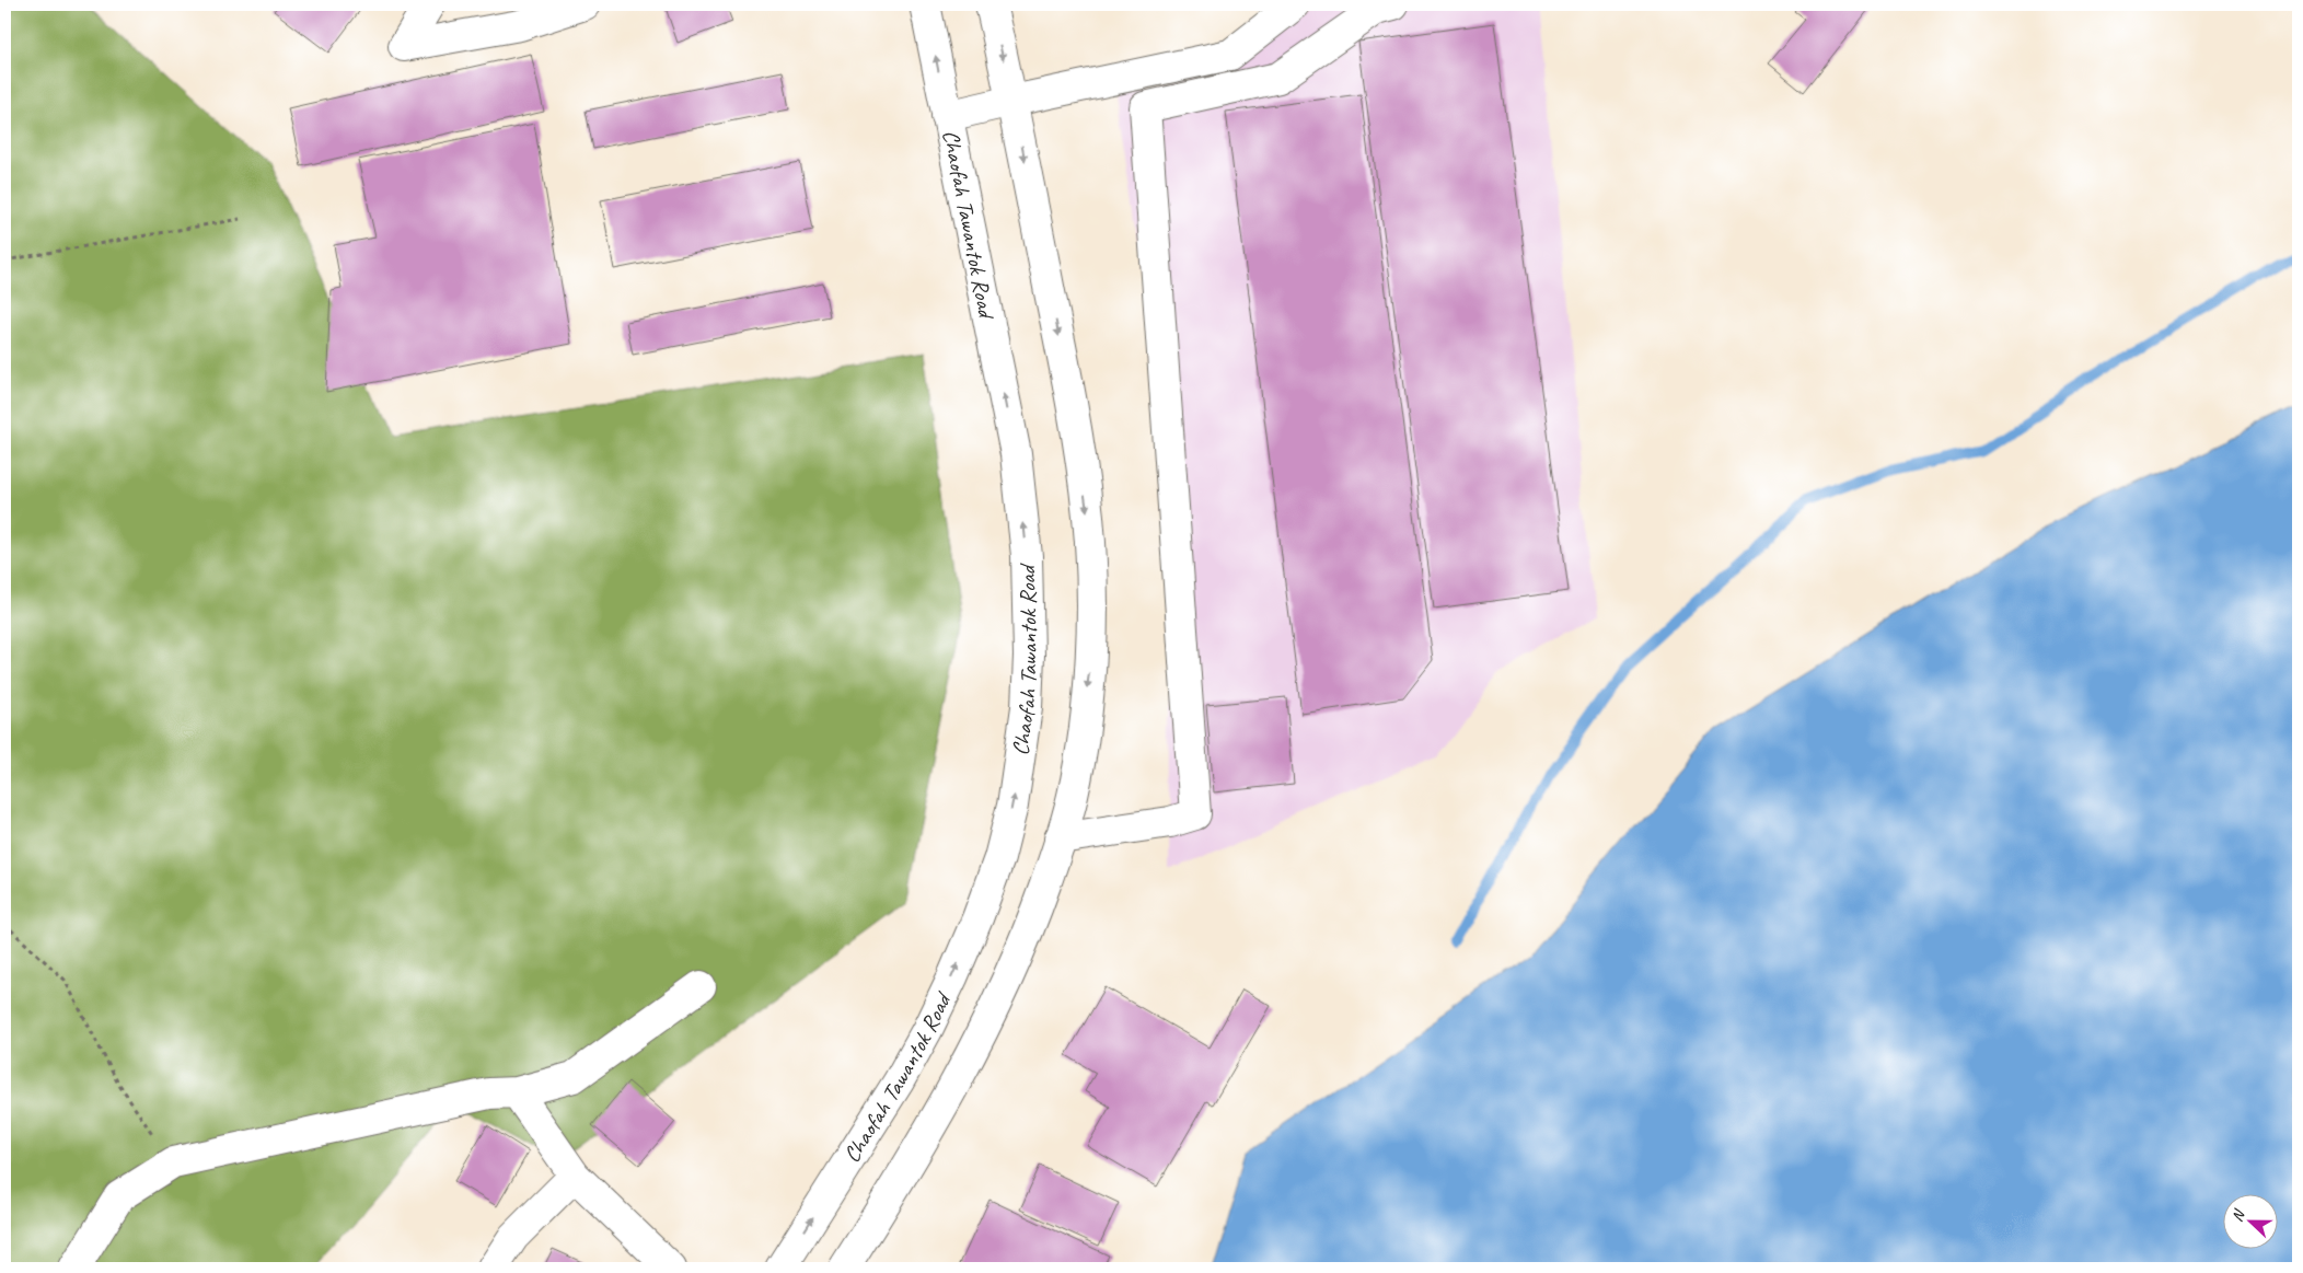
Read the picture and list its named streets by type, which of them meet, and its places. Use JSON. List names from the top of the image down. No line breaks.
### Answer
{"streets":{"main road":["Chaofah Tawantok Road"]},"north":"left"}
